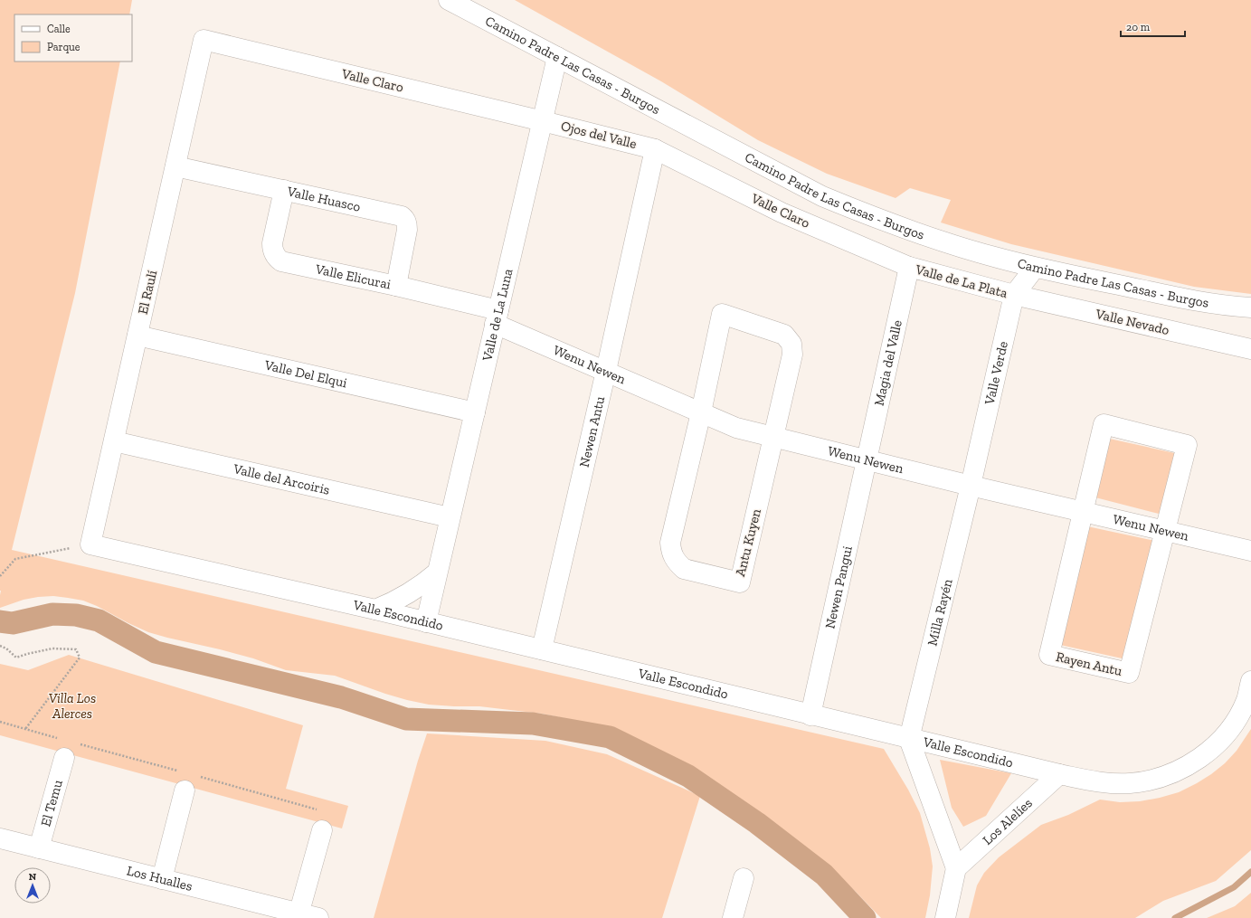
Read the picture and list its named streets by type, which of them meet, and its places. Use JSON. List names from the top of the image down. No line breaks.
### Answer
{"streets":{"street":["Camino Padre Las Casas - Burgos","Valle Claro","Ojos del Valle","Valle Huasco","Valle Elicurai","Valle de La Plata","El Raulí","Valle de La Luna","Valle Nevado","Magia del Valle","Wenu Newen","Valle Del Elqui","Valle Verde","Newen Antu","Valle del Arcoiris","Antu Kuyen","Newen Pangui","Milla Rayén","Valle Escondido","Rayen Antu","El Temu","Los Alelíes","Los Hualles"]},"crossings":[["Camino Padre Las Casas - Burgos","Valle de La Luna"],["Camino Padre Las Casas - Burgos","Valle Verde"],["Valle Claro","Ojos del Valle"],["Valle Claro","Valle de La Plata"],["Valle Claro","El Raulí"],["Valle Claro","Valle de La Luna"],["Valle Claro","Magia del Valle"],["Valle Claro","Newen Antu"],["Ojos del Valle","Valle de La Luna"],["Ojos del Valle","Newen Antu"],["Valle Huasco","Valle Elicurai"],["Valle Huasco","El Raulí"],["Valle Elicurai","Valle de La Luna"],["Valle Elicurai","Wenu Newen"],["Valle de La Plata","Valle Nevado"],["Valle de La Plata","Magia del Valle"],["Valle de La Plata","Valle Verde"],["El Raulí","Valle Del Elqui"],["El Raulí","Valle del Arcoiris"],["El Raulí","Valle Escondido"],["Valle de La Luna","Wenu Newen"],["Valle de La Luna","Valle Del Elqui"],["Valle de La Luna","Valle del Arcoiris"],["Valle de La Luna","Valle Escondido"],["Valle Nevado","Valle Verde"],["Magia del Valle","Wenu Newen"],["Magia del Valle","Newen Pangui"],["Wenu Newen","Valle Verde"],["Wenu Newen","Newen Antu"],["Wenu Newen","Antu Kuyen"],["Wenu Newen","Newen Pangui"],["Wenu Newen","Milla Rayén"],["Wenu Newen","Rayen Antu"],["Valle Verde","Milla Rayén"],["Newen Antu","Valle Escondido"],["Newen Pangui","Valle Escondido"],["Milla Rayén","Valle Escondido"],["Valle Escondido","Los Alelíes"],["El Temu","Los Hualles"]],"parks":["Villa Los Alerces"],"legend":["Calle","Parque"],"scale_bar":"20 m","north":"top"}
